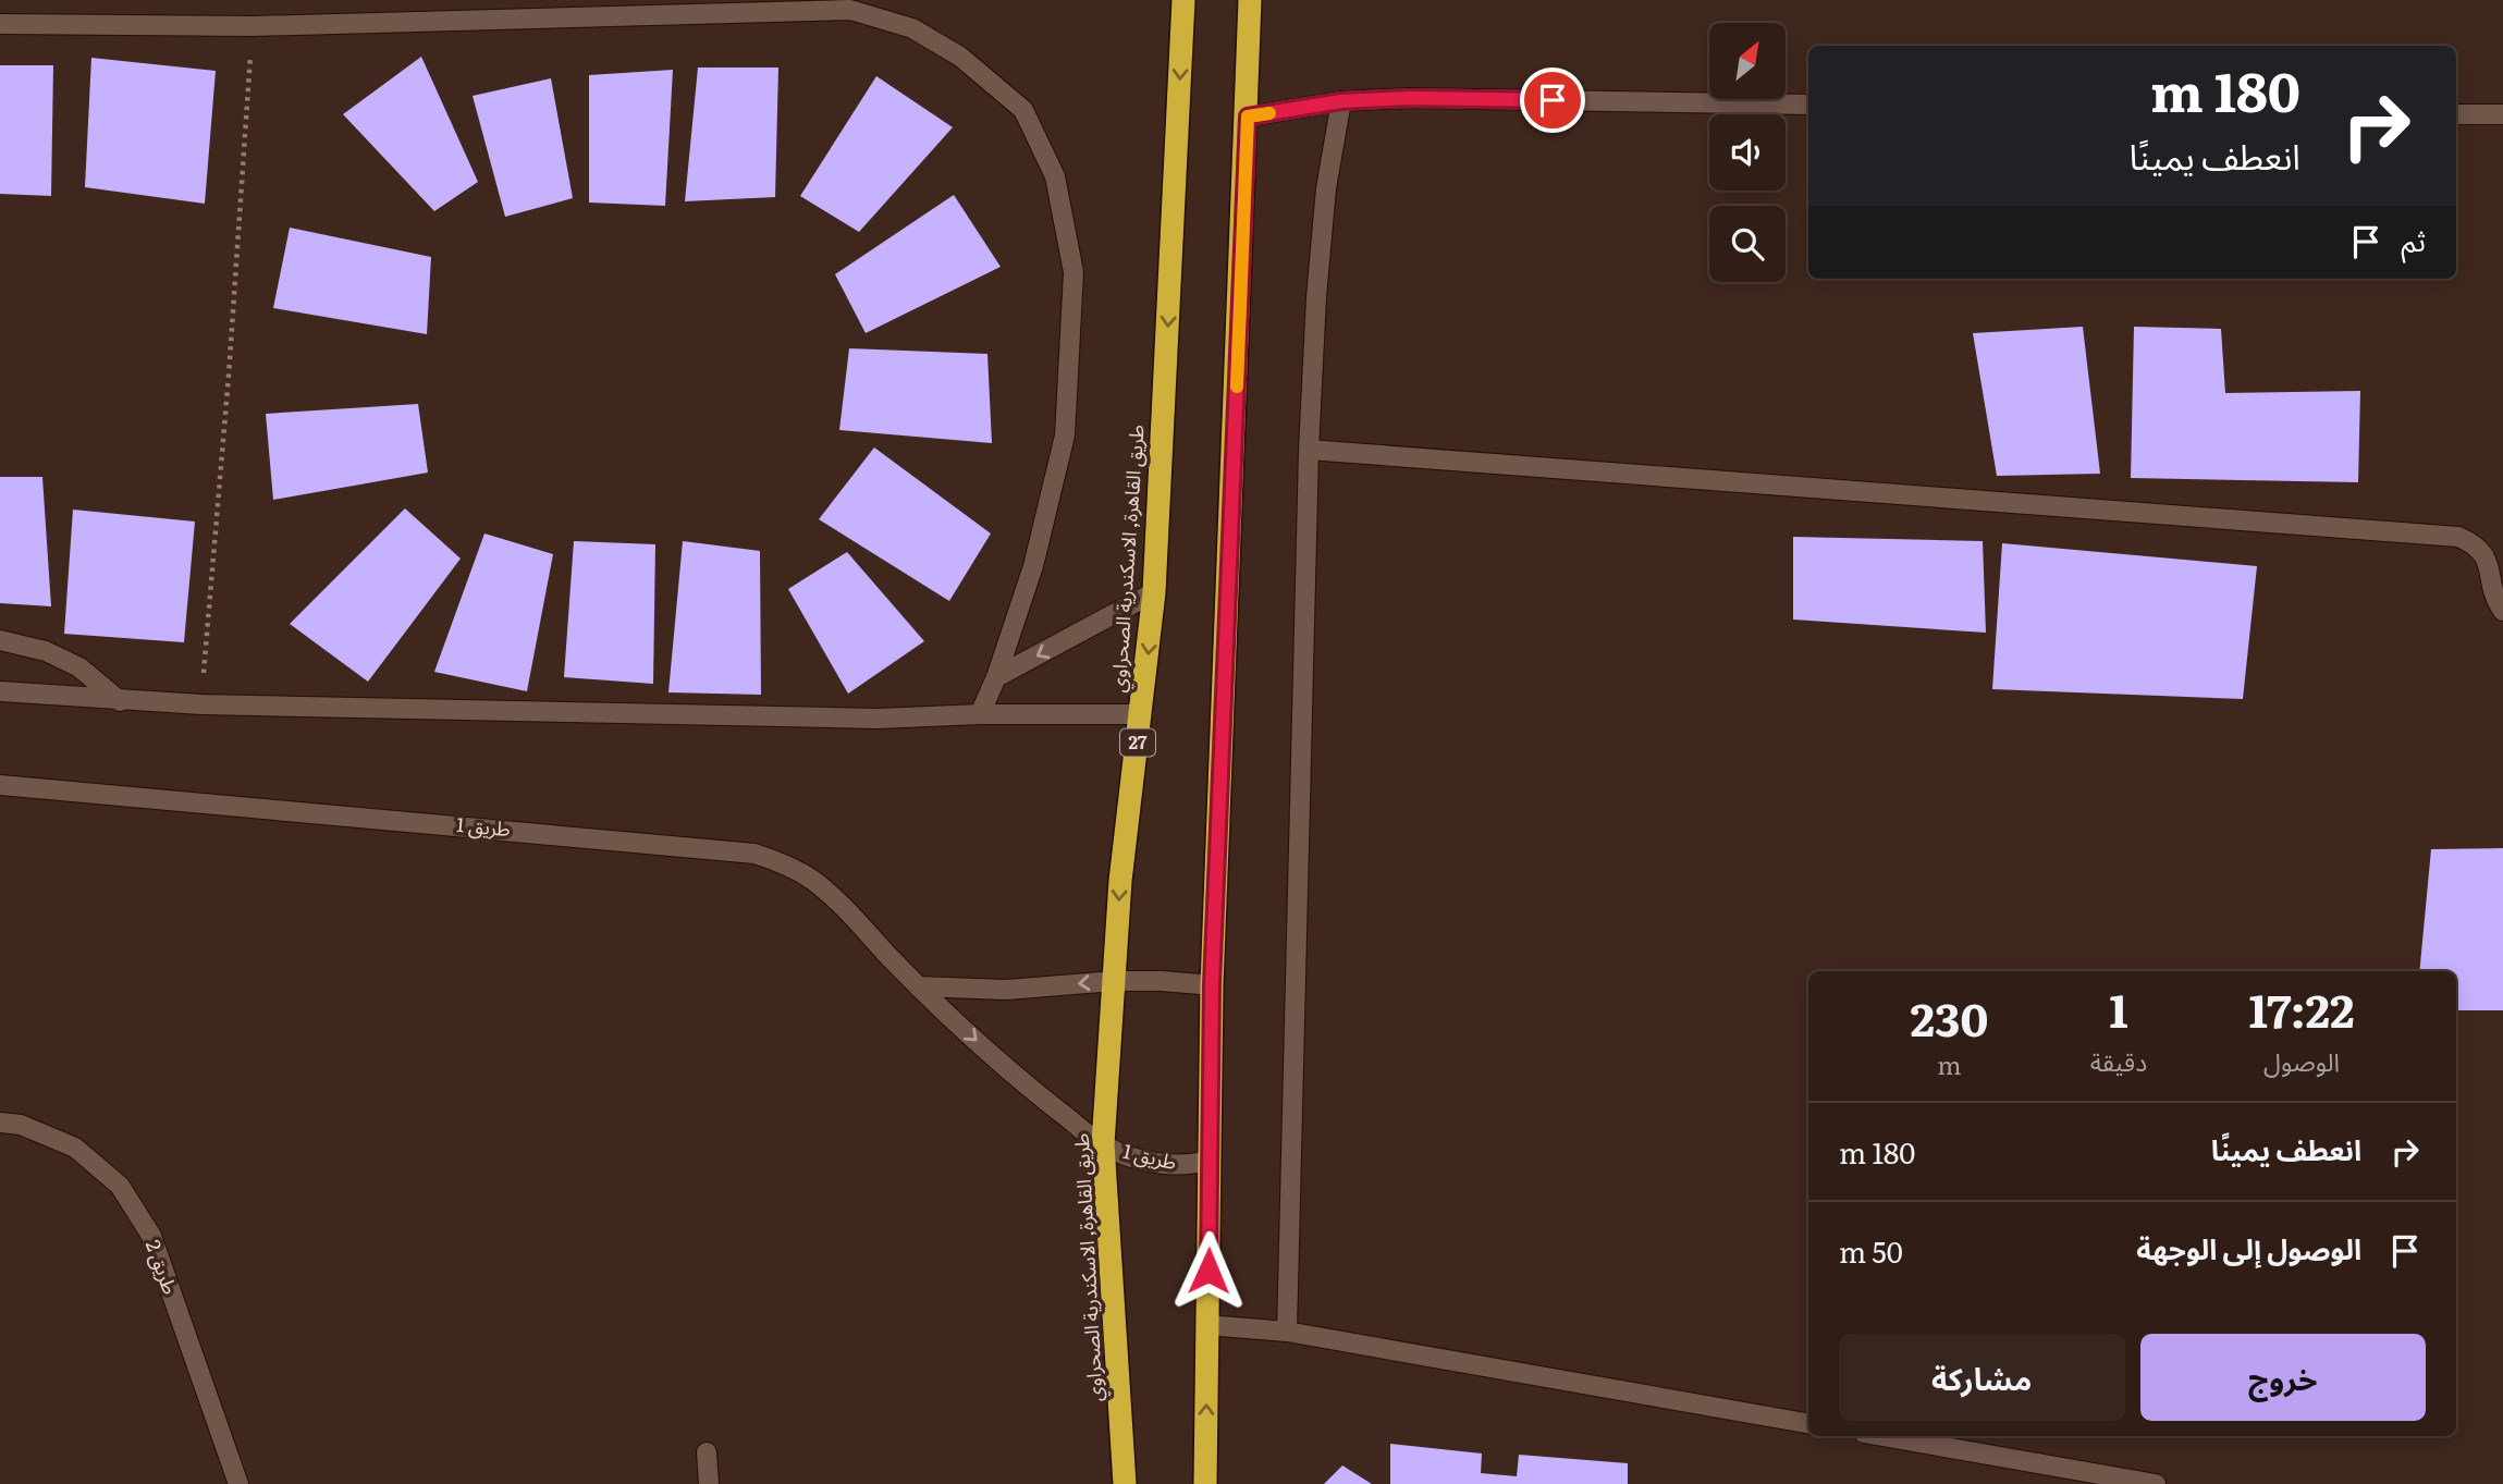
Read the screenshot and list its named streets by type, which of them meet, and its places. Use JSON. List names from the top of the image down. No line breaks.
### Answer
{"streets":{"highway":["طريق القاهرة, الاسكندرية الصحراوي","27"],"street":["طريق 1","طريق 2"]},"crossings":[["طريق القاهرة, الاسكندرية الصحراوي","طريق 1"]],"north":"top right","page":{"turn":["180 m","انعطف يمينًا"],"then":"ثم","eta":["17:22","الوصول","1","دقيقة","230","m"],"list":[{"name":"انعطف يمينًا","value":"180 m"},{"name":"الوصول إلى الوجهة","value":"50 m"}],"buttons":["خروج","مشاركة"]}}
